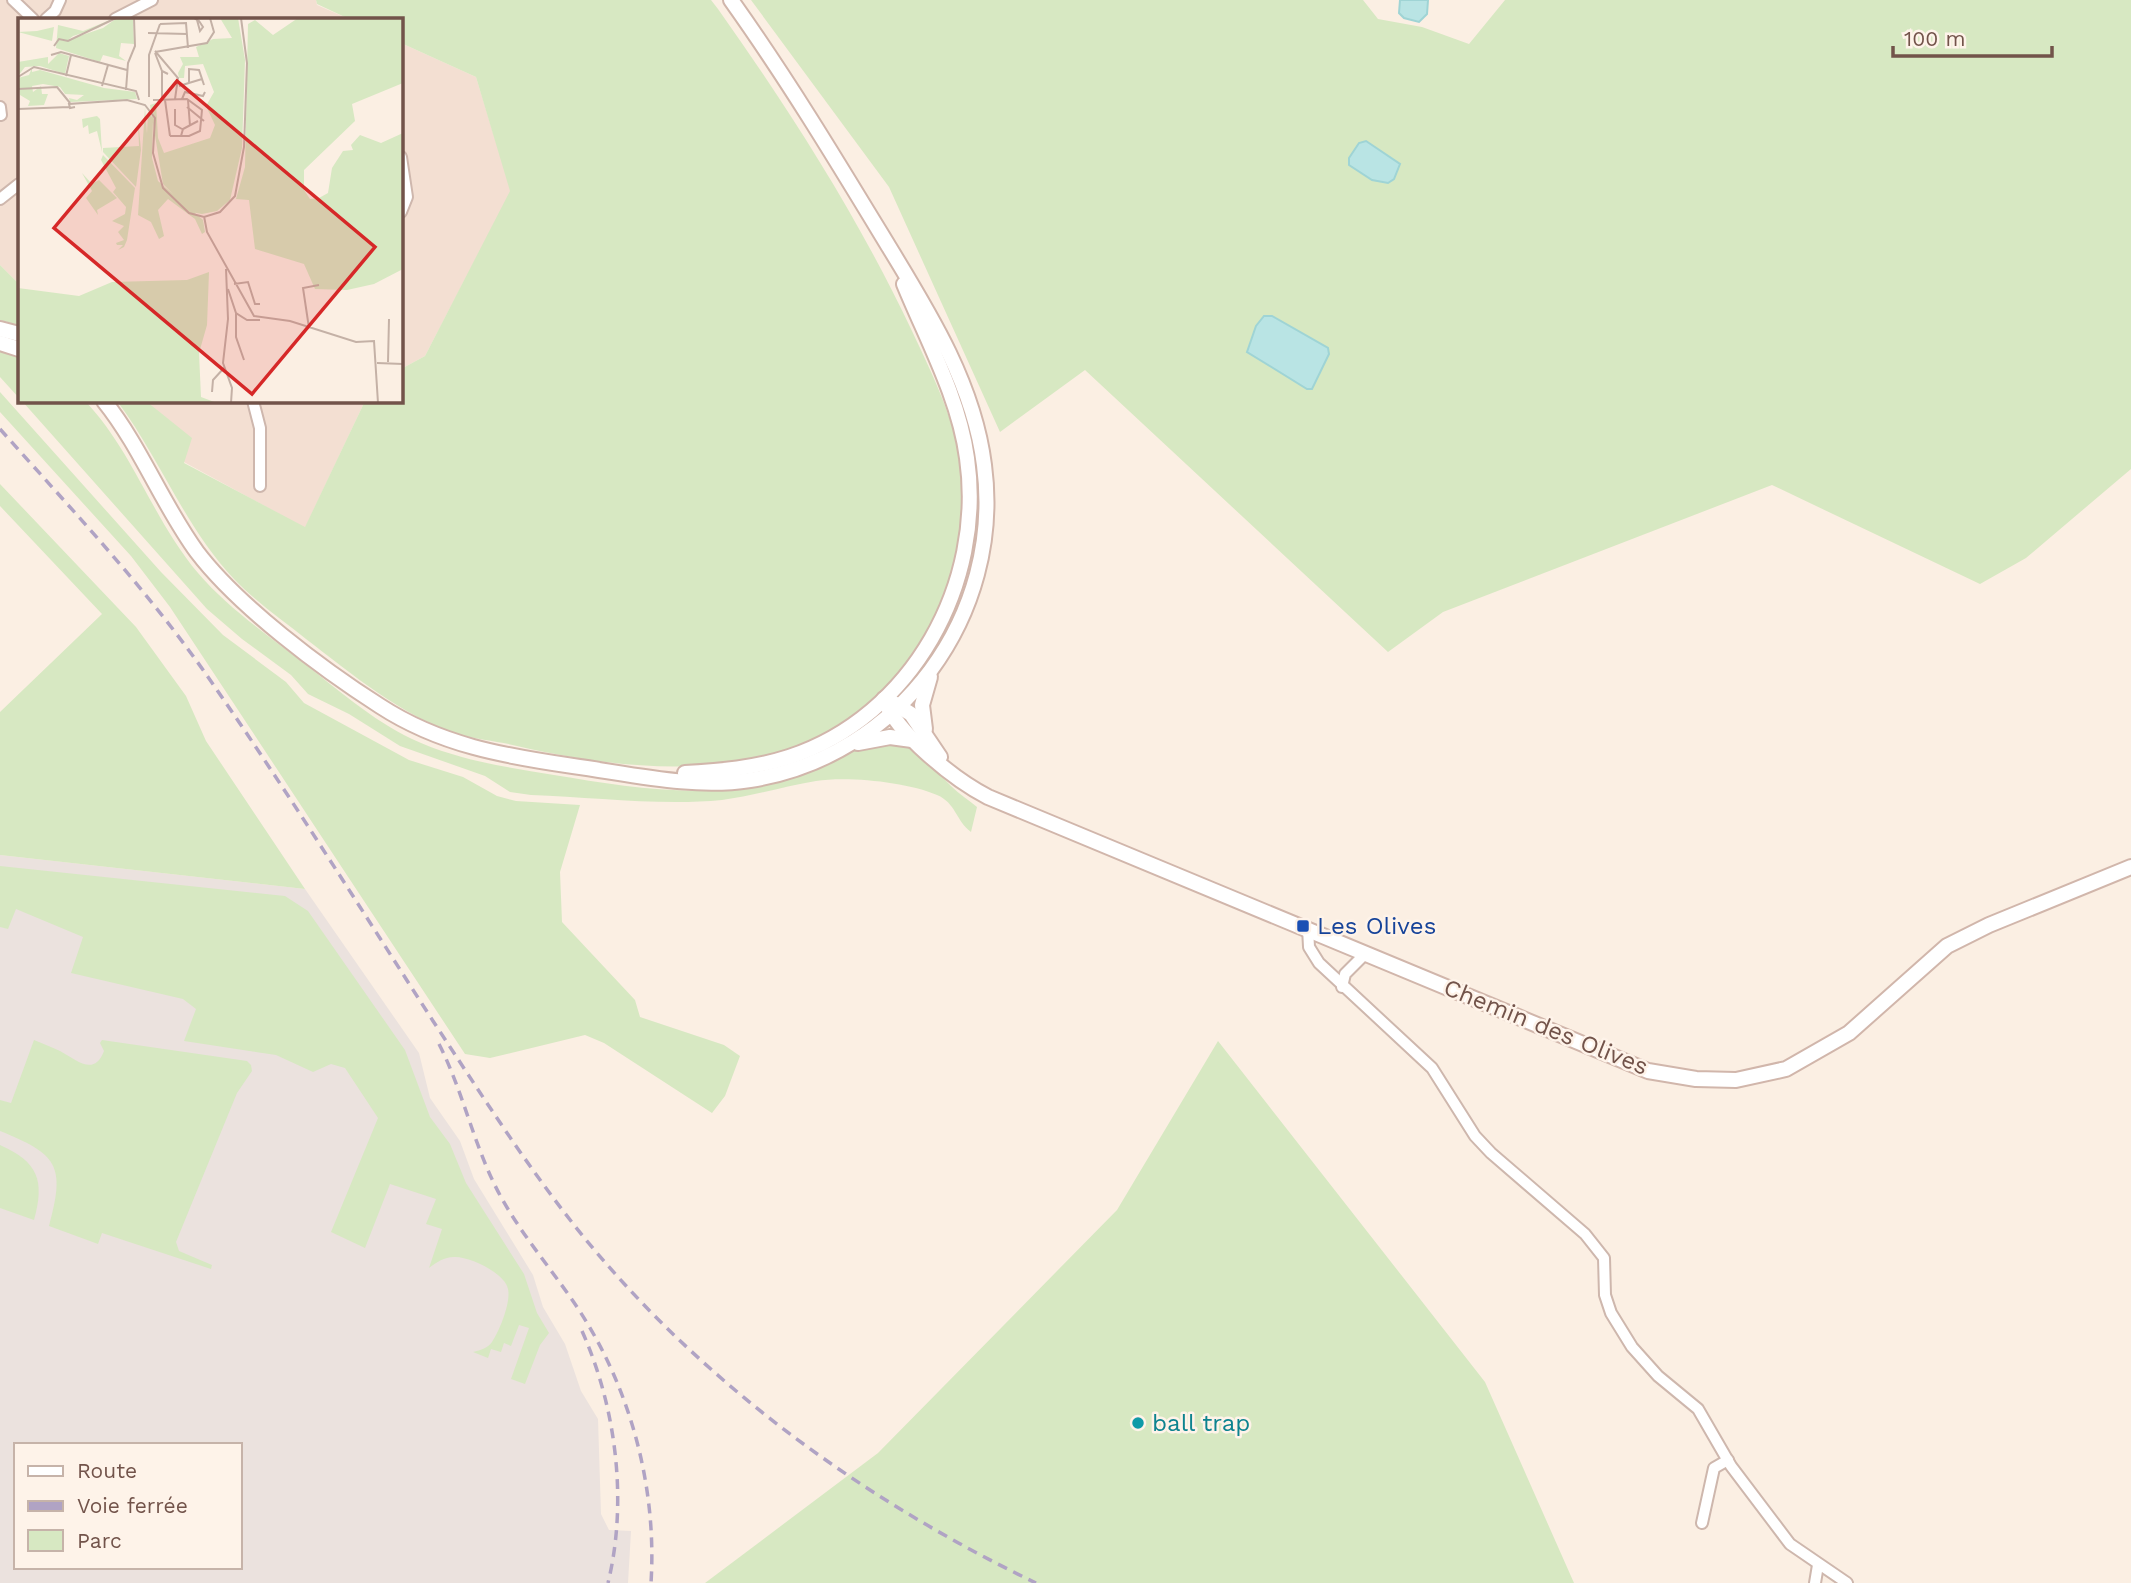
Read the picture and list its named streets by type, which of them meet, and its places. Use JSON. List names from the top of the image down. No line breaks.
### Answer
{"streets":{"main road":["Chemin des Olives"]},"places":{"transit":["Les Olives"],"other":["ball trap"]},"legend":["Route","Voie ferrée","Parc"],"scale_bar":"100 m"}
